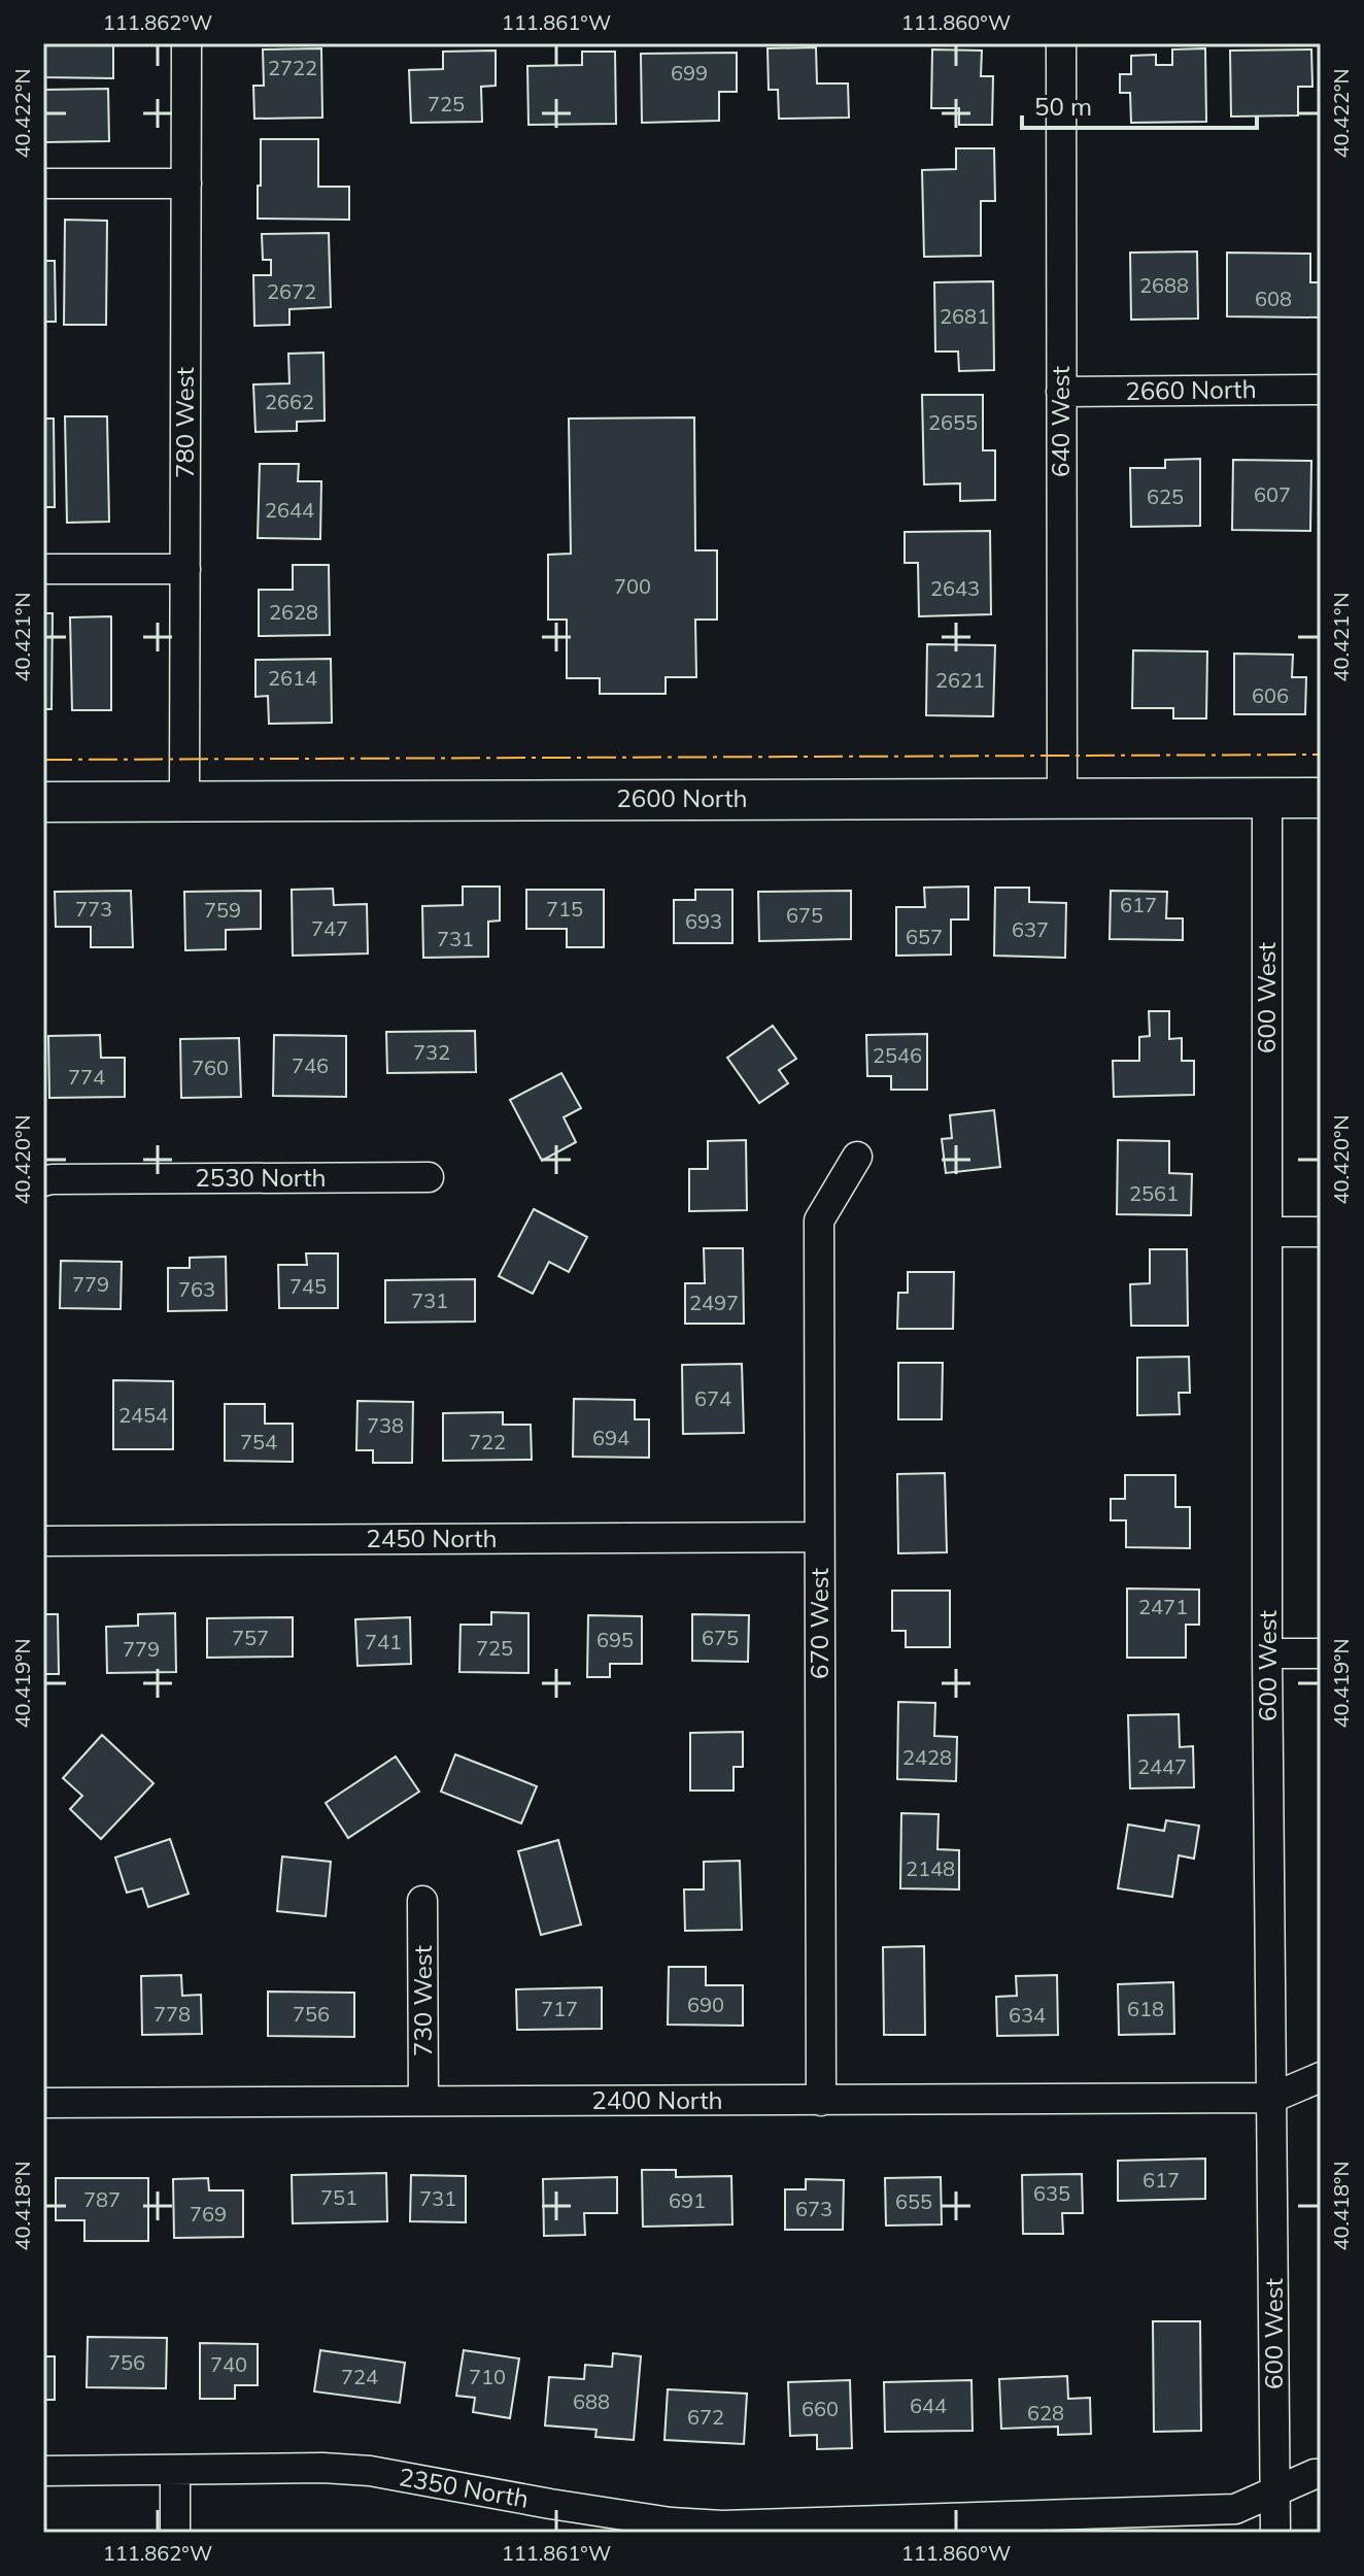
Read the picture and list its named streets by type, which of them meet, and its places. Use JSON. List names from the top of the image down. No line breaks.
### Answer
{"streets":{"street":["2660 North","640 West","780 West","2600 North","600 West","2530 North","2450 North","670 West","730 West","2400 North","2350 North"]},"crossings":[["2660 North","640 West"],["640 West","2600 North"],["780 West","2600 North"],["2600 North","600 West"],["600 West","2400 North"],["600 West","2350 North"],["2450 North","670 West"],["670 West","2400 North"],["730 West","2400 North"]],"house_numbers":["2722","699","725","2688","2672","608","2681","2662","2655","607","625","2644","700","2643","2628","2614","2621","606","617","773","715","759","675","693","747","637","657","731","732","2546","746","760","774","2561","779","745","763","731","2497","674","2454","738","694","754","722","2471","757","675","695","741","725","779","2428","2447","2148","690","717","618","778","756","634","617","635","751","731","787","691","655","673","769","756","740","724","710","688","644","660","628","672"],"scale_bar":"50 m","coordinates":["111.862°W","111.861°W","111.860°W","40.422°N","40.421°N","40.420°N","40.419°N","40.418°N"]}
